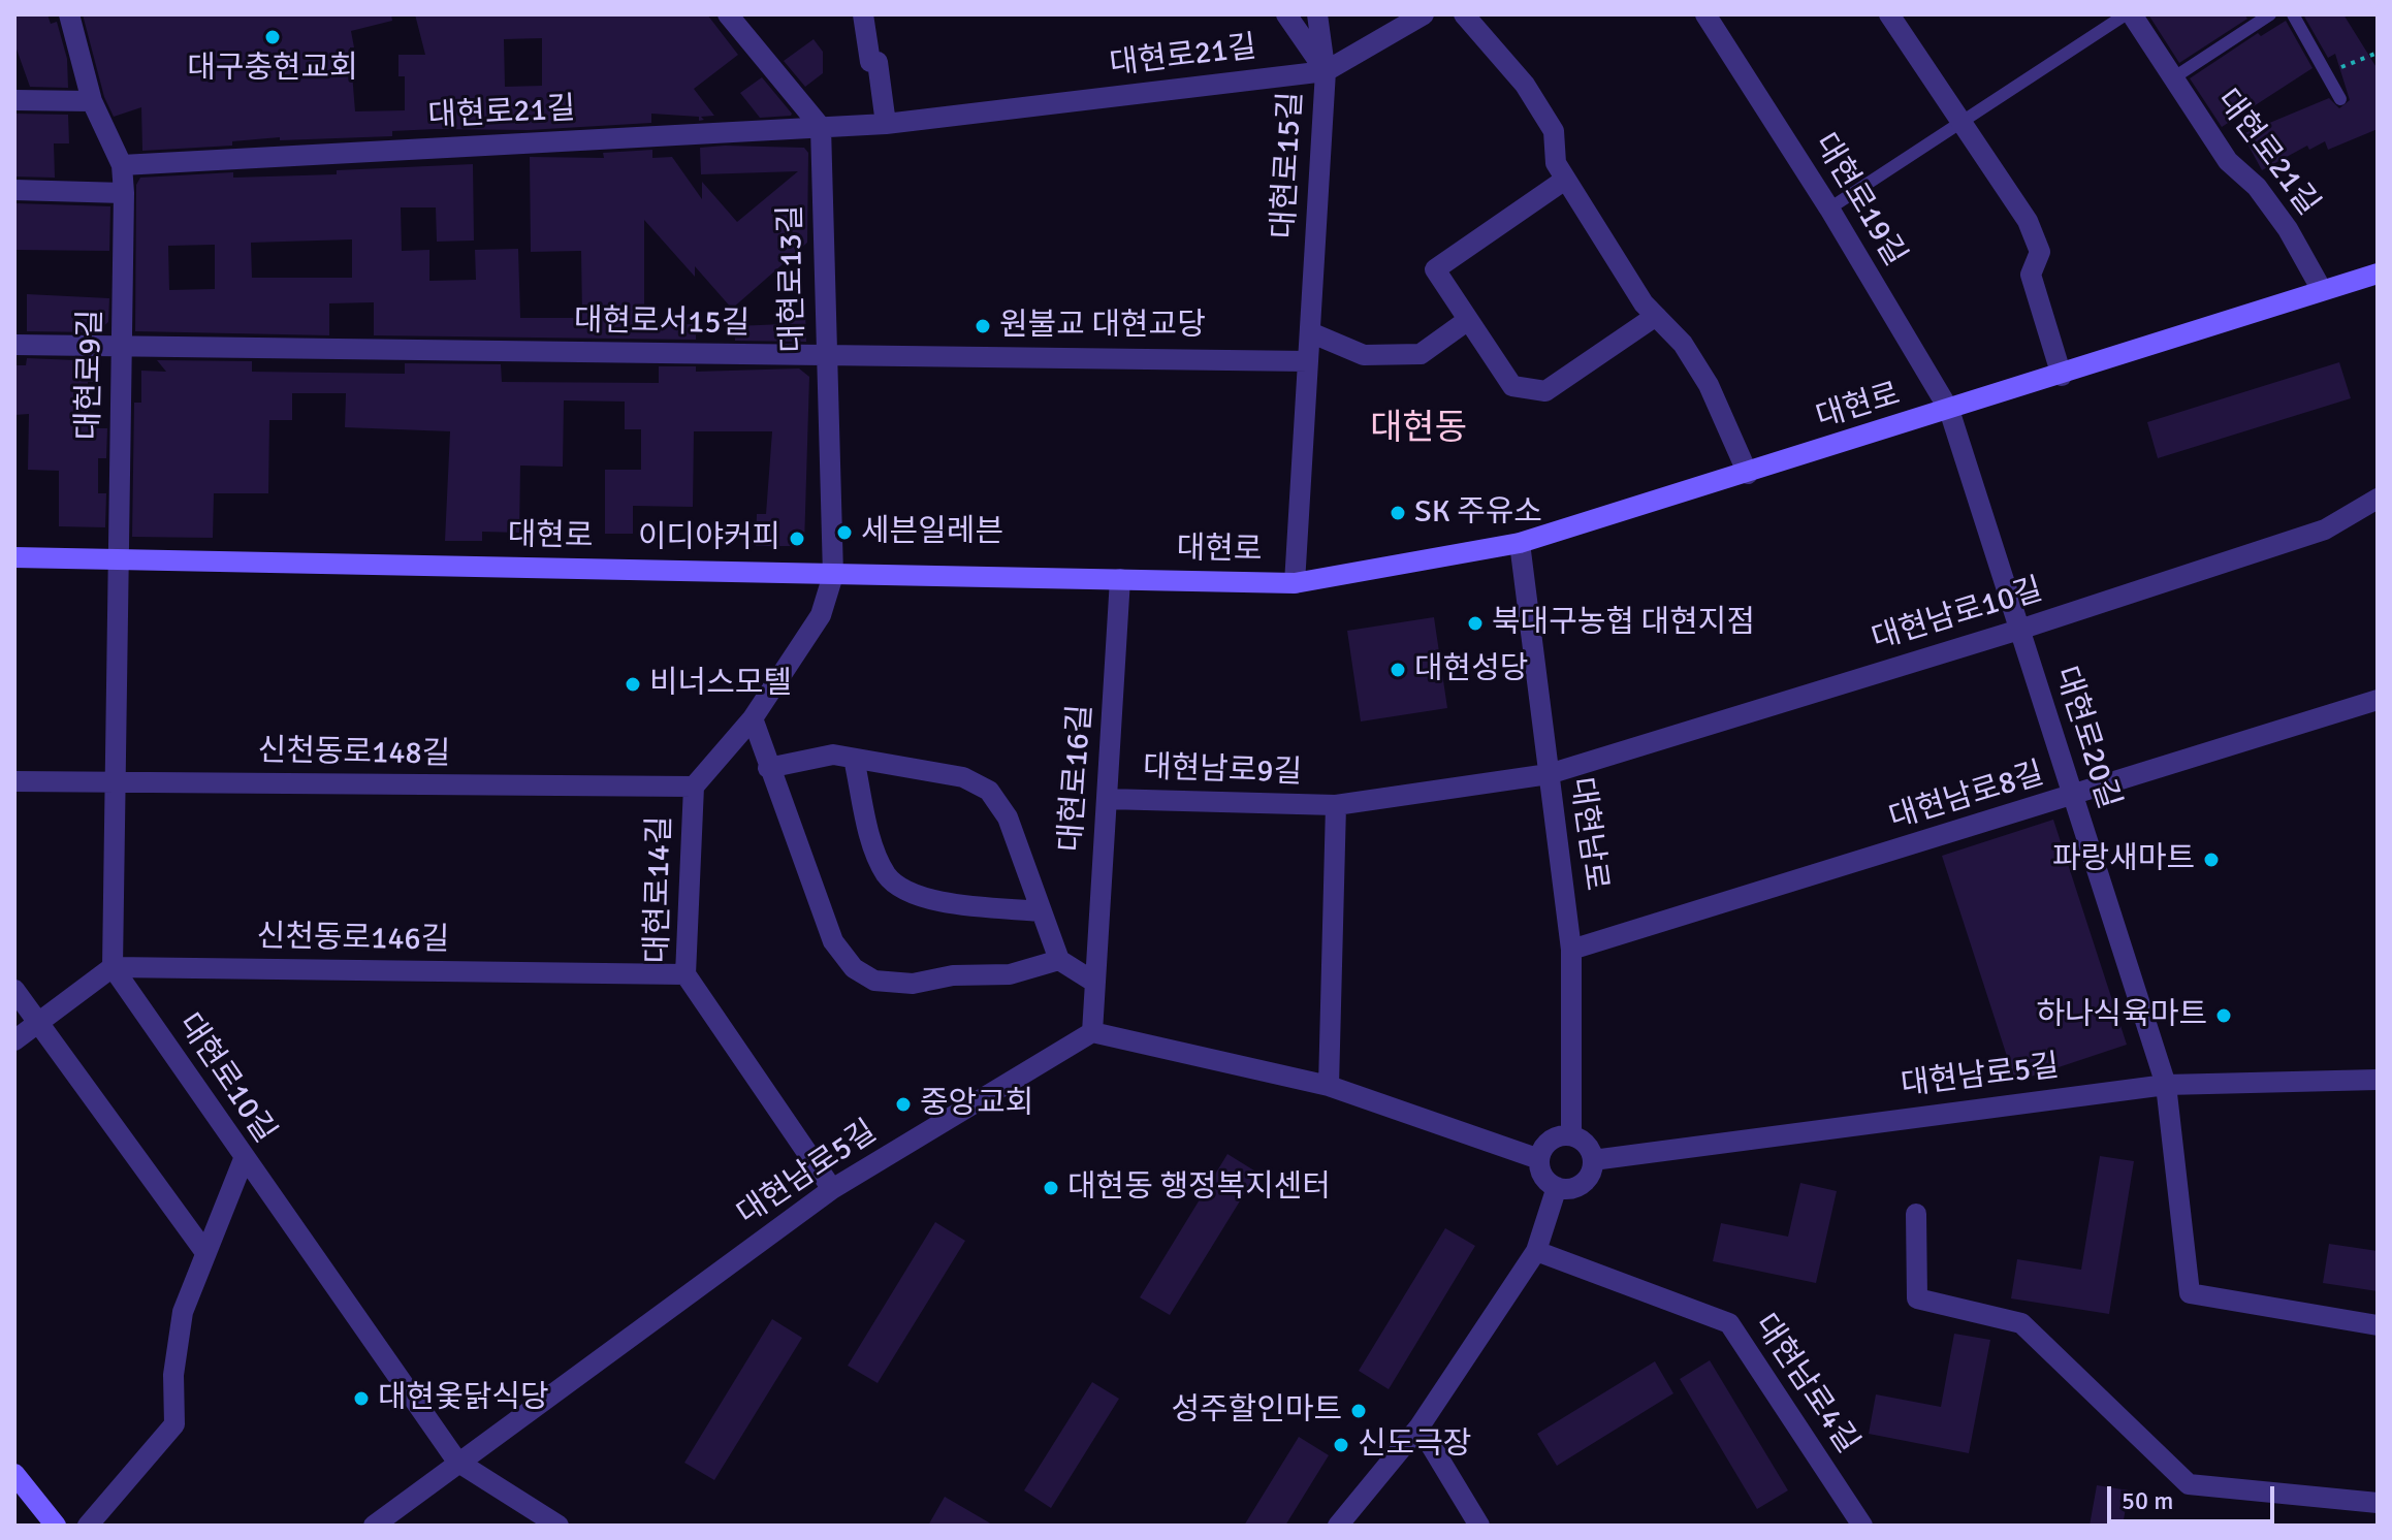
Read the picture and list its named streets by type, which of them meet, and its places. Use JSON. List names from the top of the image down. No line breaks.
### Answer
{"streets":{"main road":["대현로"],"street":["대현로21길","대현로15길","대현로19길","대현로13길","대현로서15길","대현로9길","대현남로10길","대현로20길","신천동로148길","대현남로9길","대현로16길","대현남로8길","대현남로","대현로14길","신천동로146길","대현남로5길","대현로10길","대현남로4길"]},"crossings":[["대현로21길","대현로15길"],["대현로21길","대현로13길"],["대현로21길","대현로9길"],["대현로21길","대현로"],["대현로15길","대현로서15길"],["대현로15길","대현로"],["대현로19길","대현로"],["대현로19길","대현로20길"],["대현로13길","대현로서15길"],["대현로13길","대현로"],["대현로13길","대현로14길"],["대현로서15길","대현로9길"],["대현로9길","대현로"],["대현로","대현로20길"],["대현로","대현로16길"],["대현로","대현남로"],["대현로","대현로14길"],["대현남로10길","대현로20길"],["대현남로10길","대현남로9길"],["대현남로10길","대현남로"],["대현로20길","대현남로8길"],["대현로20길","대현남로5길"],["신천동로148길","대현로14길"],["대현남로9길","대현로16길"],["대현남로9길","대현남로"],["대현로16길","대현남로5길"],["대현남로8길","대현남로"],["대현남로","대현남로5길"],["대현로14길","신천동로146길"],["대현로14길","대현남로5길"],["신천동로146길","대현로10길"],["대현남로5길","대현로10길"]],"districts":["대현동"],"places":["대구충현교회","원불교 대현교당","SK 주유소","세븐일레븐","이디야커피","북대구농협 대현지점","대현성당","비너스모텔","파랑새마트","하나식육마트","중앙교회","대현동 행정복지센터","대현옻닭식당","성주할인마트","신도극장"],"scale_bar":"50 m"}
